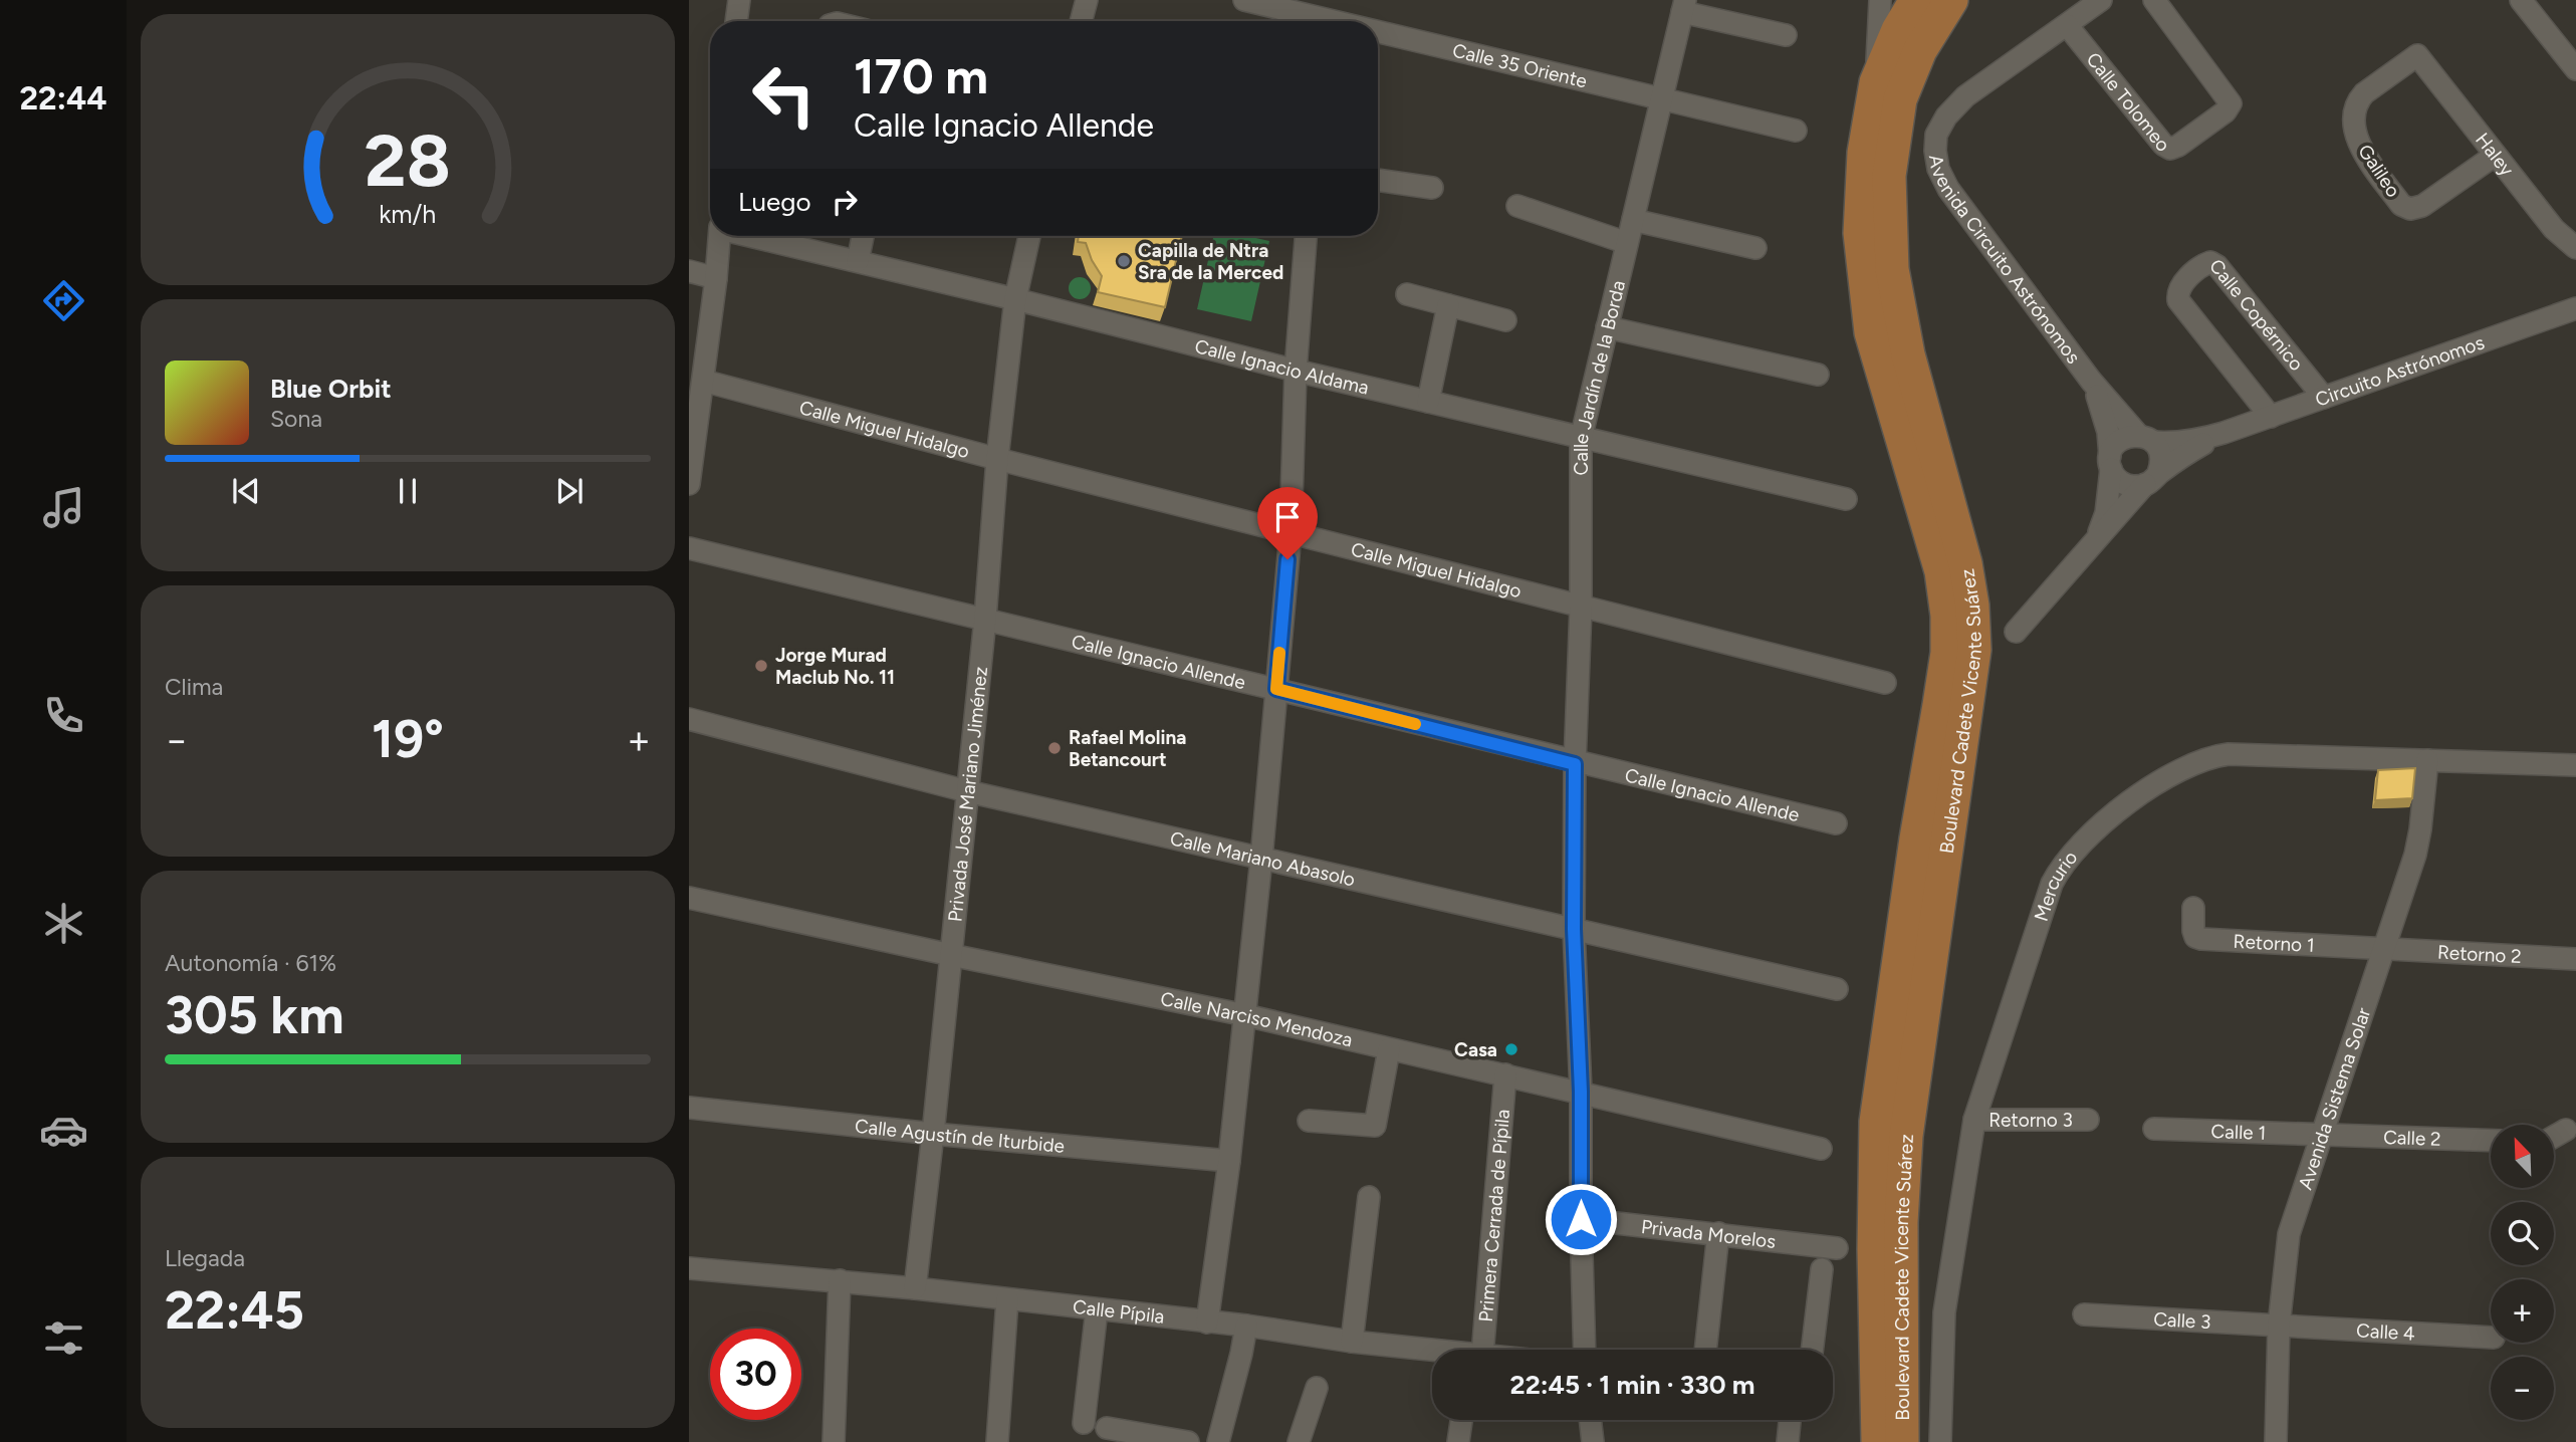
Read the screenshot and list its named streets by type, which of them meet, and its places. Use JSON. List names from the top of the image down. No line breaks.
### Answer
{"streets":{"main road":["Boulevard Cadete Vicente Suárez"],"street":["Calle 35 Oriente","Calle Tolomeo","Haley","Galileo","Avenida Circuito Astrónomos","Calle Copérnico","Calle Ignacio Aldama","Circuito Astrónomos","Calle Jardín de la Borda","Calle Miguel Hidalgo","Calle Ignacio Allende","Privada José Mariano Jiménez","Calle Mariano Abasolo","Mercurio","Retorno 1","Retorno 2","Calle Narciso Mendoza","Avenida Sistema Solar","Retorno 3","Calle 1","Calle Agustín de Iturbide","Calle 2","Primera Cerrada de Pípila","Privada Morelos","Calle Pípila","Calle 3","Calle 4"]},"crossings":[["Calle 35 Oriente","Calle Jardín de la Borda"],["Calle Tolomeo","Avenida Circuito Astrónomos"],["Haley","Galileo"],["Avenida Circuito Astrónomos","Circuito Astrónomos"],["Calle Copérnico","Circuito Astrónomos"],["Calle Ignacio Aldama","Calle Jardín de la Borda"],["Calle Ignacio Aldama","Privada José Mariano Jiménez"],["Calle Jardín de la Borda","Calle Miguel Hidalgo"],["Calle Jardín de la Borda","Calle Ignacio Allende"],["Calle Jardín de la Borda","Calle Mariano Abasolo"],["Calle Jardín de la Borda","Calle Narciso Mendoza"],["Calle Jardín de la Borda","Privada Morelos"],["Calle Miguel Hidalgo","Privada José Mariano Jiménez"],["Calle Ignacio Allende","Privada José Mariano Jiménez"],["Privada José Mariano Jiménez","Calle Mariano Abasolo"],["Privada José Mariano Jiménez","Calle Narciso Mendoza"],["Privada José Mariano Jiménez","Calle Agustín de Iturbide"],["Privada José Mariano Jiménez","Calle Pípila"],["Mercurio","Avenida Sistema Solar"],["Mercurio","Retorno 3"],["Retorno 1","Retorno 2"],["Retorno 1","Avenida Sistema Solar"],["Retorno 2","Avenida Sistema Solar"],["Calle Narciso Mendoza","Primera Cerrada de Pípila"],["Avenida Sistema Solar","Calle 1"],["Avenida Sistema Solar","Calle 2"],["Avenida Sistema Solar","Calle 3"],["Avenida Sistema Solar","Calle 4"],["Calle 1","Calle 2"],["Calle 3","Calle 4"]],"places":["Capilla de Ntra Sra de la Merced","Jorge Murad Maclub No. 11","Rafael Molina Betancourt","Casa"],"north":"top left","page":{"tabs":"22:44","turn":["170 m","Calle Ignacio Allende"],"then":"Luego","song":["Blue Orbit","Sona"],"tile":["Clima",["Autonomía · 61%","305 km"],["Llegada","22:45"]],"heat":["−","19°","+"],"map_buttons":["+","−"],"limit":"30","trip":"22:45 · 1 min · 330 m","gauge":["28","km/h"]}}
